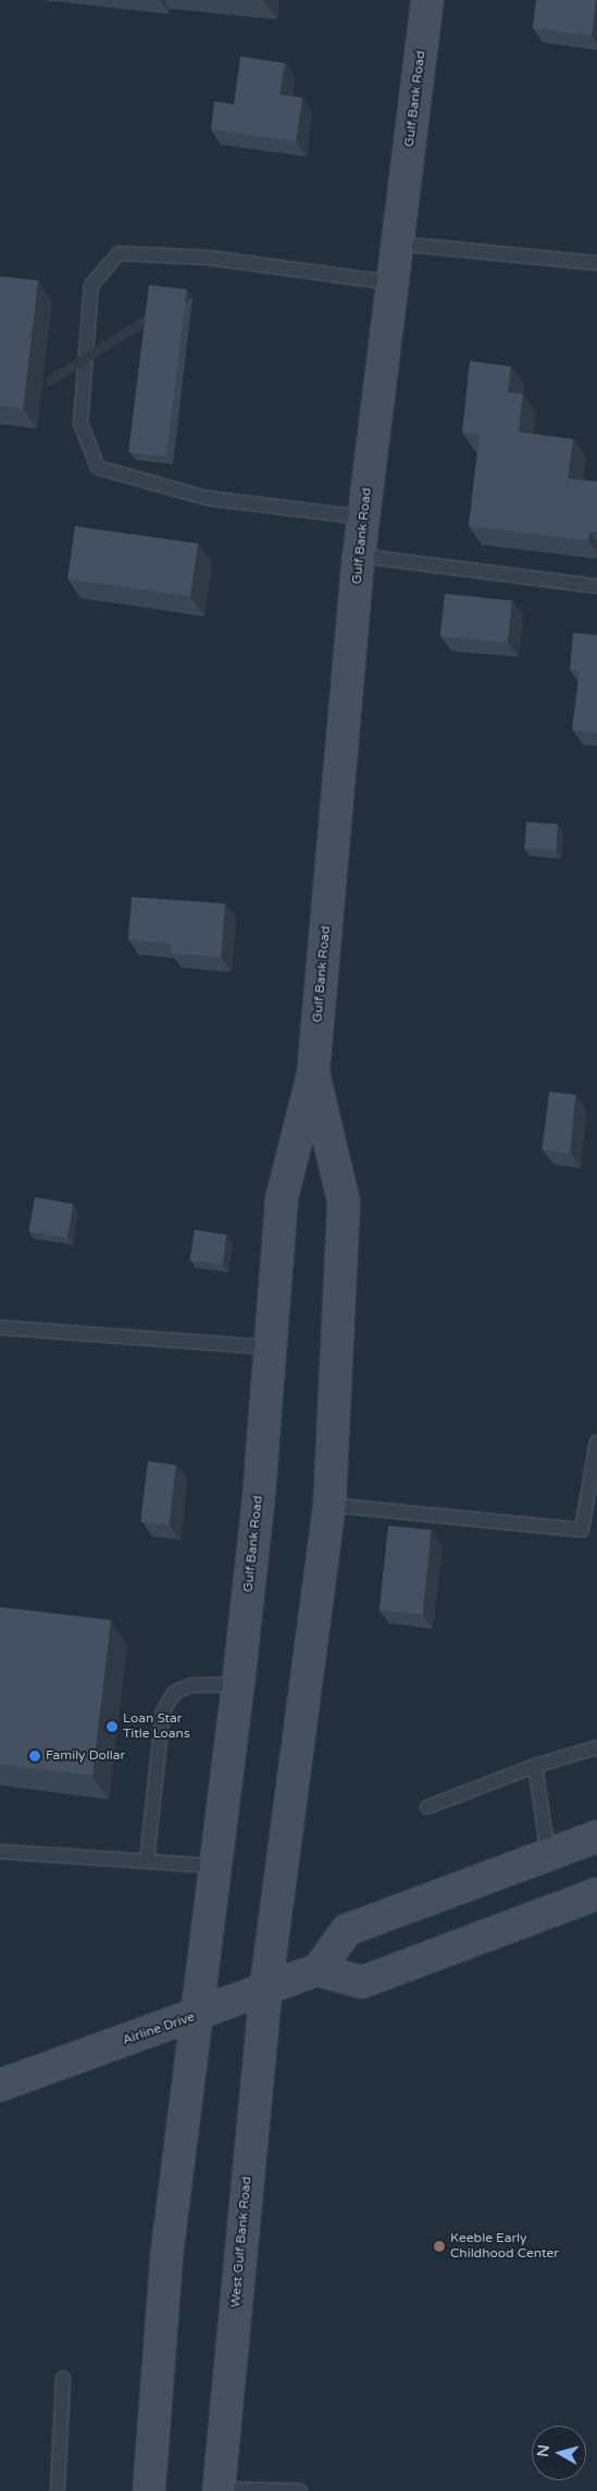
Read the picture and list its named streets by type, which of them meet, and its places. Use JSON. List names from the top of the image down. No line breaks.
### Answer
{"streets":{"main road":["Gulf Bank Road","Airline Drive","West Gulf Bank Road"]},"crossings":[["Gulf Bank Road","Airline Drive"],["Gulf Bank Road","West Gulf Bank Road"],["Airline Drive","West Gulf Bank Road"]],"places":["Loan Star Title Loans","Family Dollar","Keeble Early Childhood Center"],"north":"left"}
